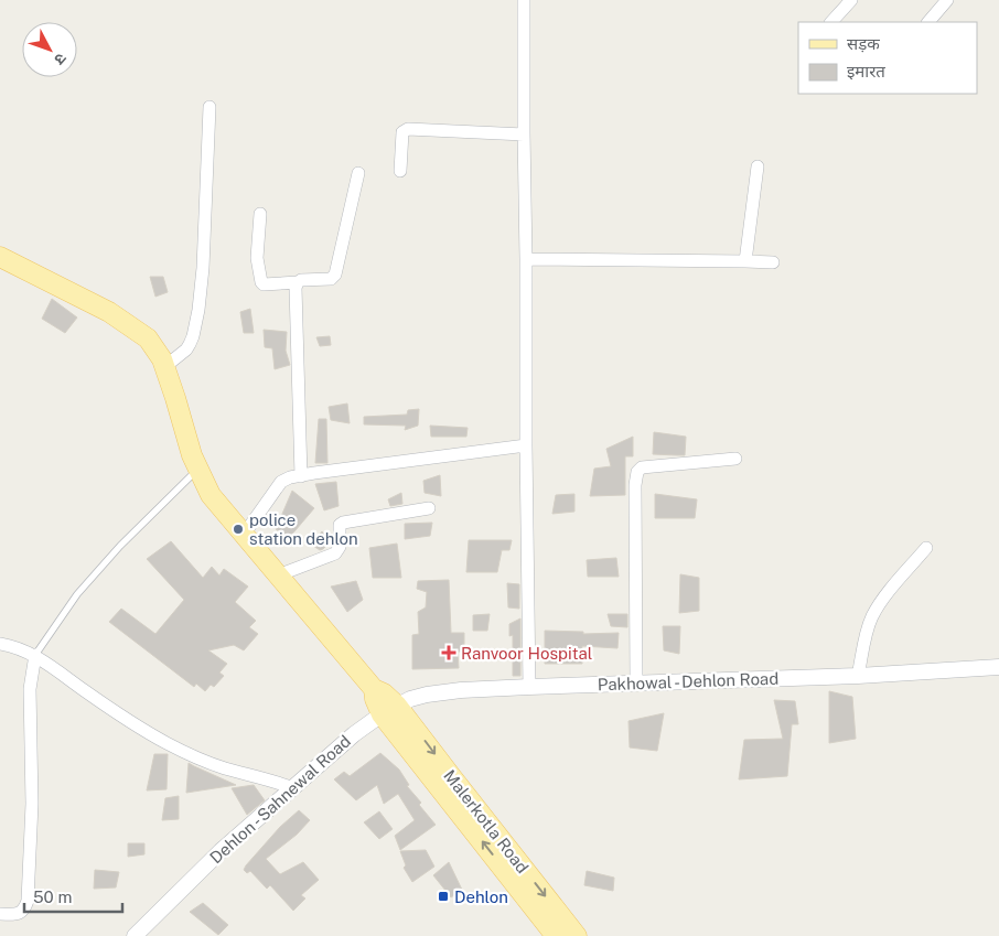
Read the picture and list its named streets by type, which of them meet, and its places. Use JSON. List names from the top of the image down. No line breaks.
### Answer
{"streets":{"main road":["Malerkotla Road"],"street":["Pakhowal - Dehlon Road","Dehlon - Sahnewal Road"]},"crossings":[["Pakhowal - Dehlon Road","Dehlon - Sahnewal Road"],["Pakhowal - Dehlon Road","Malerkotla Road"],["Dehlon - Sahnewal Road","Malerkotla Road"]],"places":{"other":["police station dehlon"],"health":["Ranvoor Hospital"],"transit":["Dehlon"]},"legend":["सड़क","इमारत"],"scale_bar":"50 m","north":"bottom right"}
